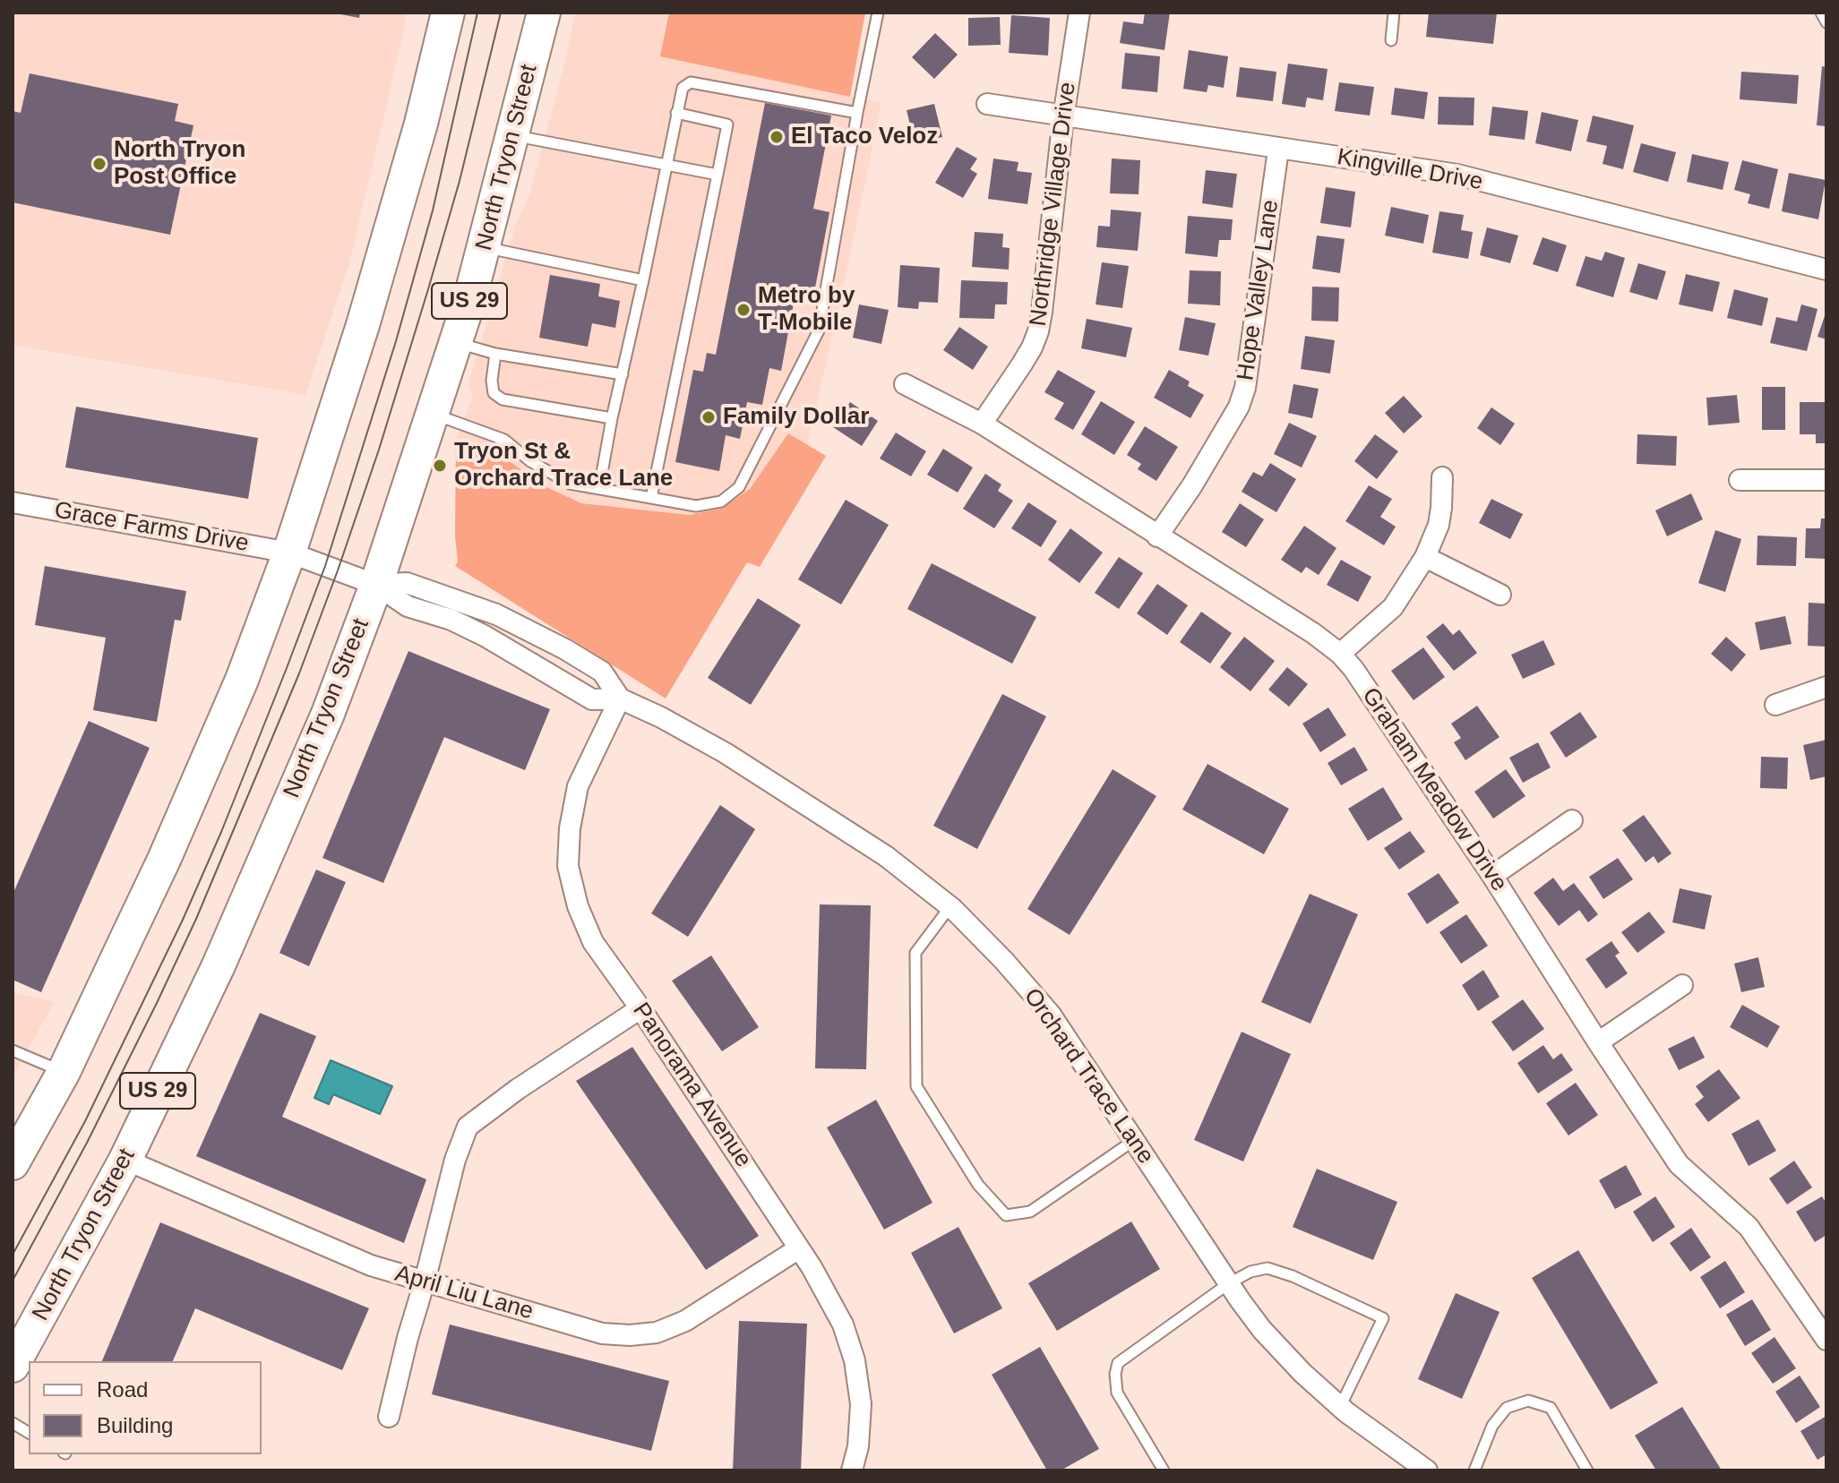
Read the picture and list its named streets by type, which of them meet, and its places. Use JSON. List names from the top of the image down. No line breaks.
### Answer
{"streets":{"main road":["North Tryon Street","US 29"],"street":["Kingville Drive","Northridge Village Drive","Hope Valley Lane","Grace Farms Drive","Graham Meadow Drive","Orchard Trace Lane","Panorama Avenue","April Liu Lane"]},"crossings":[["North Tryon Street","Orchard Trace Lane"],["North Tryon Street","April Liu Lane"],["Kingville Drive","Northridge Village Drive"],["Kingville Drive","Hope Valley Lane"],["Northridge Village Drive","Graham Meadow Drive"],["Hope Valley Lane","Graham Meadow Drive"],["Grace Farms Drive","Orchard Trace Lane"],["Orchard Trace Lane","Panorama Avenue"],["Panorama Avenue","April Liu Lane"]],"places":["El Taco Veloz","North Tryon Post Office","Metro by T-Mobile","Family Dollar","Tryon St & Orchard Trace Lane"],"legend":["Road","Building"]}
